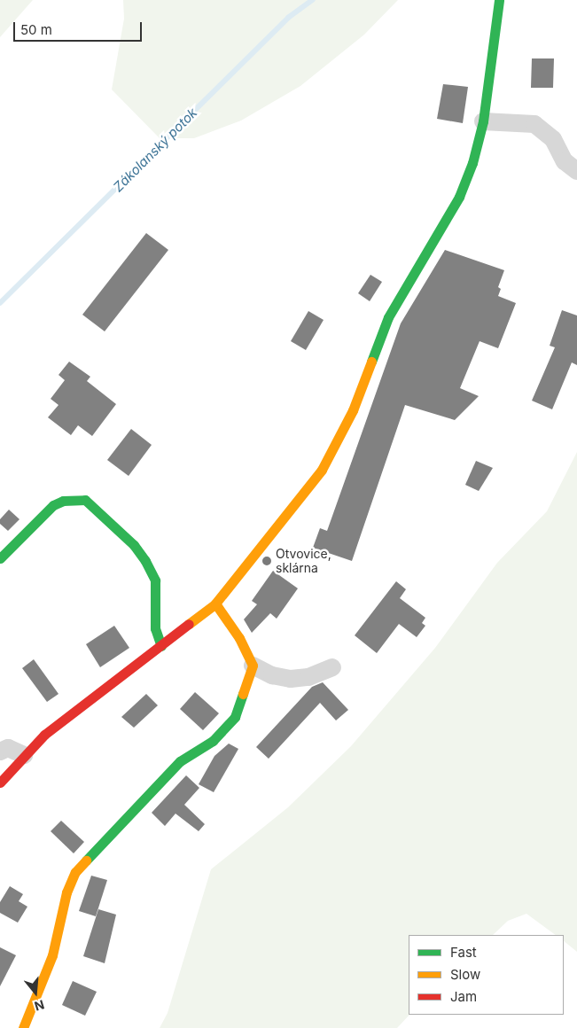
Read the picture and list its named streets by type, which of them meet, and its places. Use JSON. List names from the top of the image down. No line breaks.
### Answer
{"water":["Zákolanský potok"],"places":["Otvovice, sklárna"],"legend":["Fast","Slow","Jam"],"scale_bar":"50 m","north":"bottom"}
